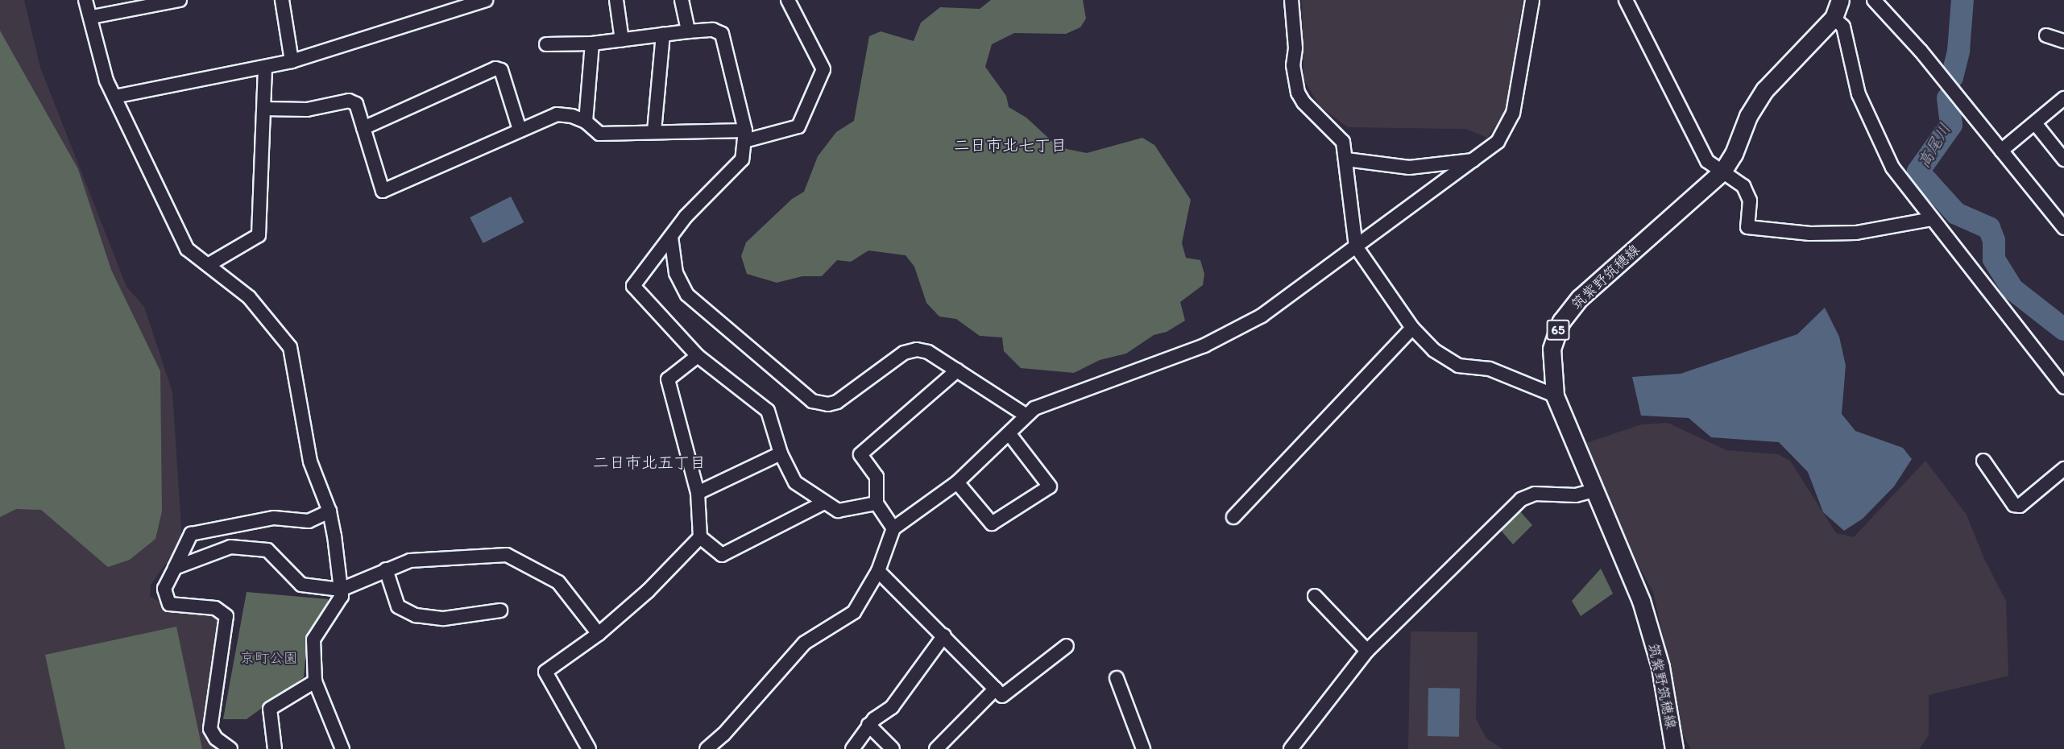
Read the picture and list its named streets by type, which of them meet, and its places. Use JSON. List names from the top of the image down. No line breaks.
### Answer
{"streets":{"main road":["筑紫野筑穂線","65"]},"districts":["二日市北七丁目","二日市北五丁目"],"water":["高尾川"],"parks":["京町公園"]}
